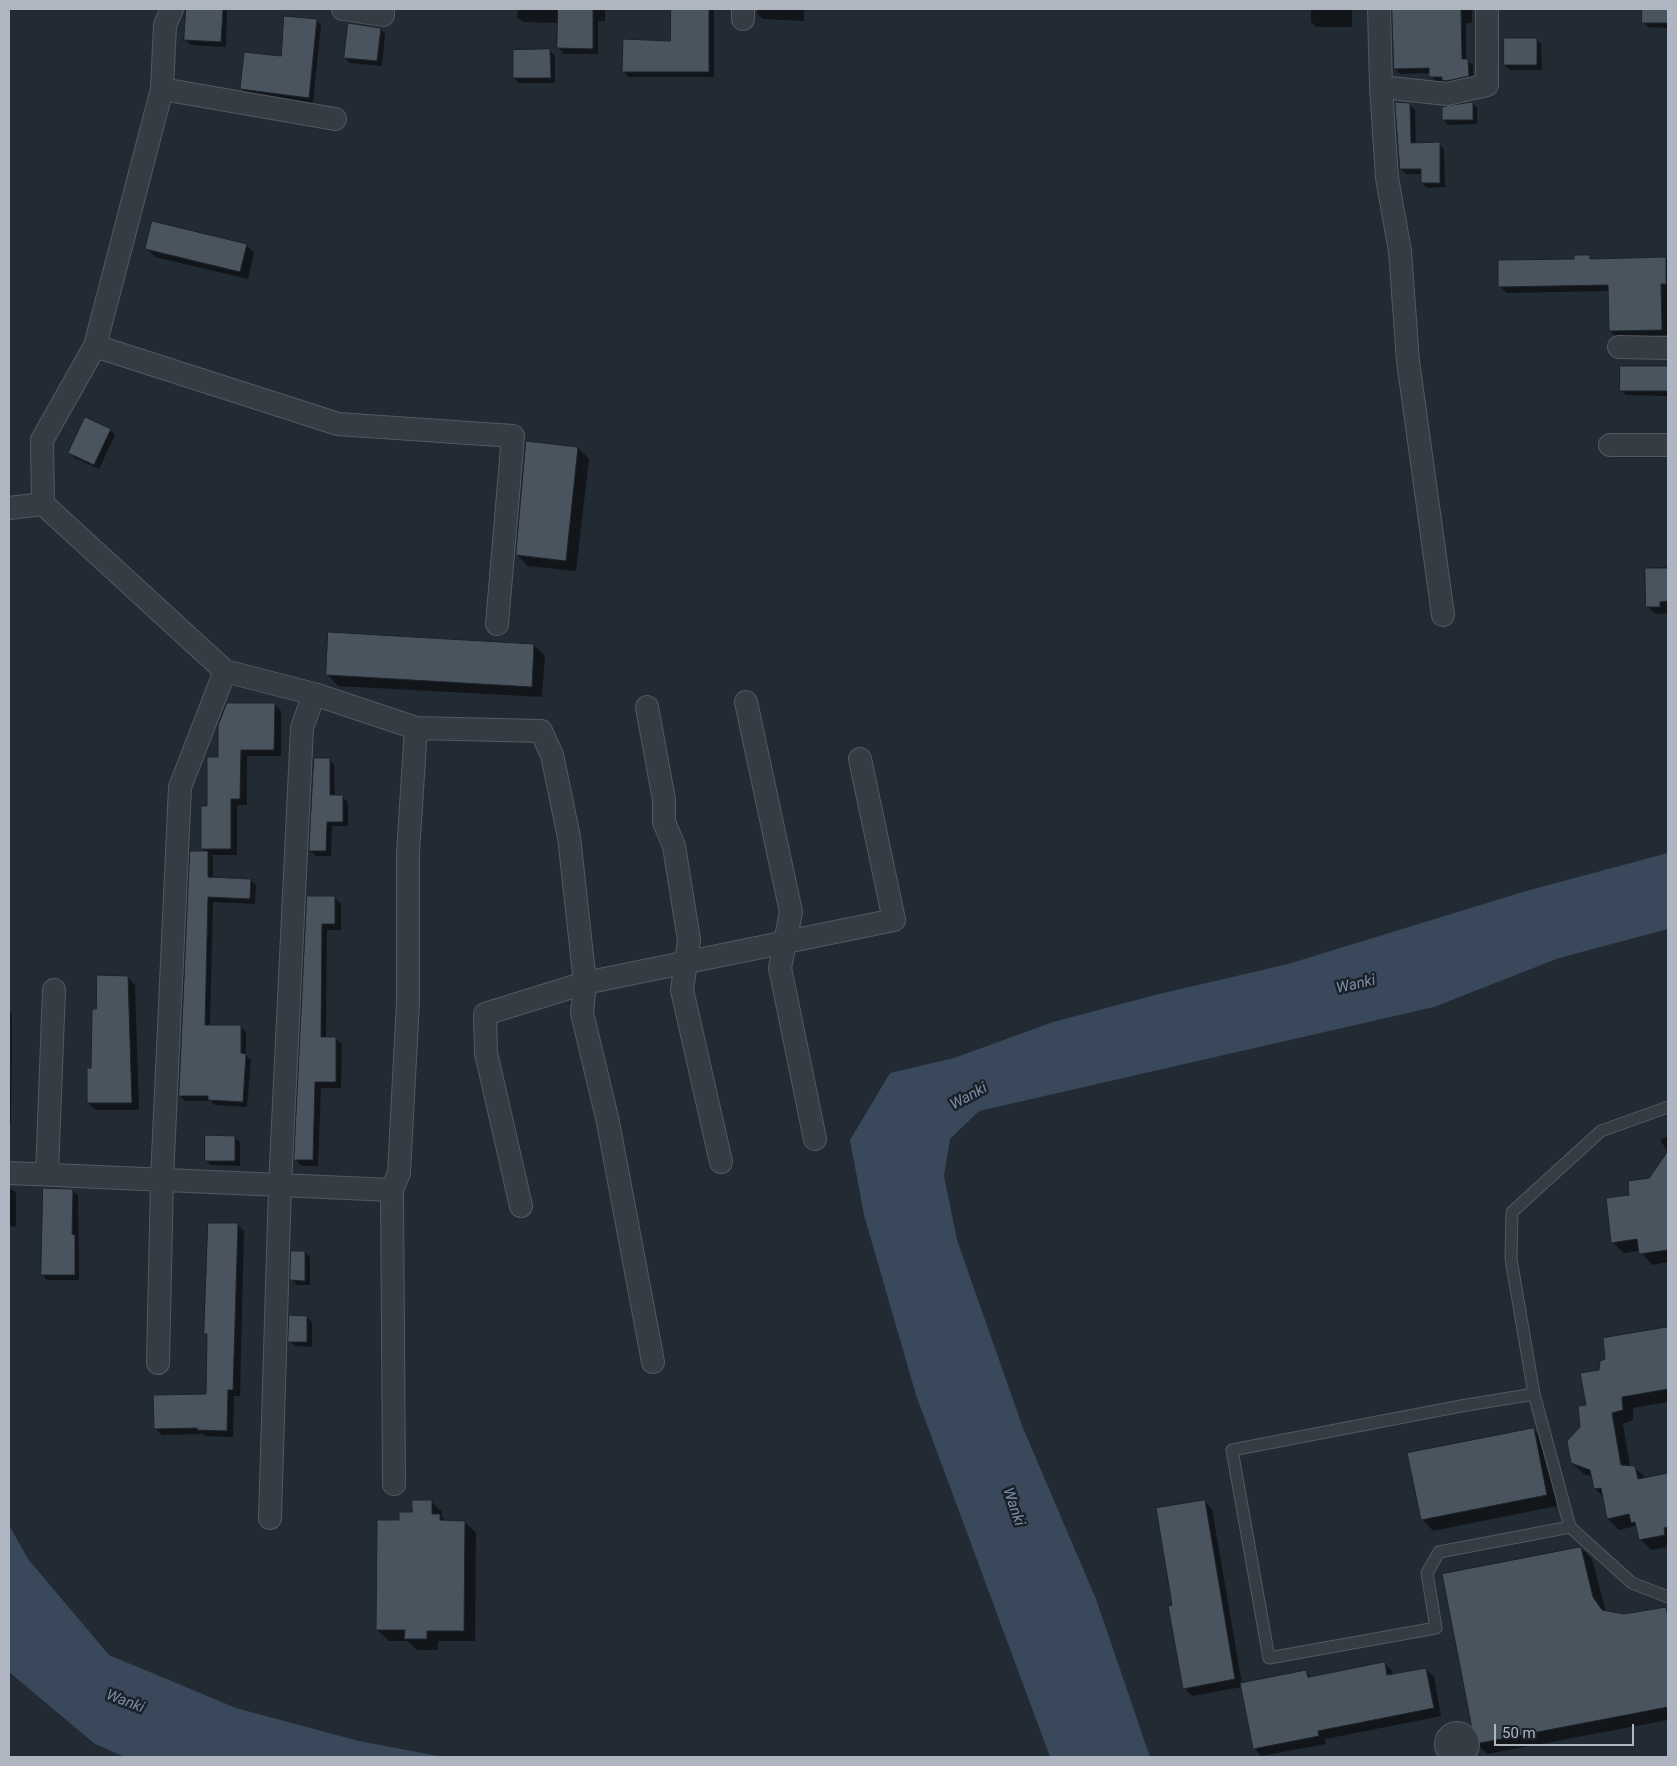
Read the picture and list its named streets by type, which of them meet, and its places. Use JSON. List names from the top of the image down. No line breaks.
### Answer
{"water":["Wanki"],"scale_bar":"50 m"}
